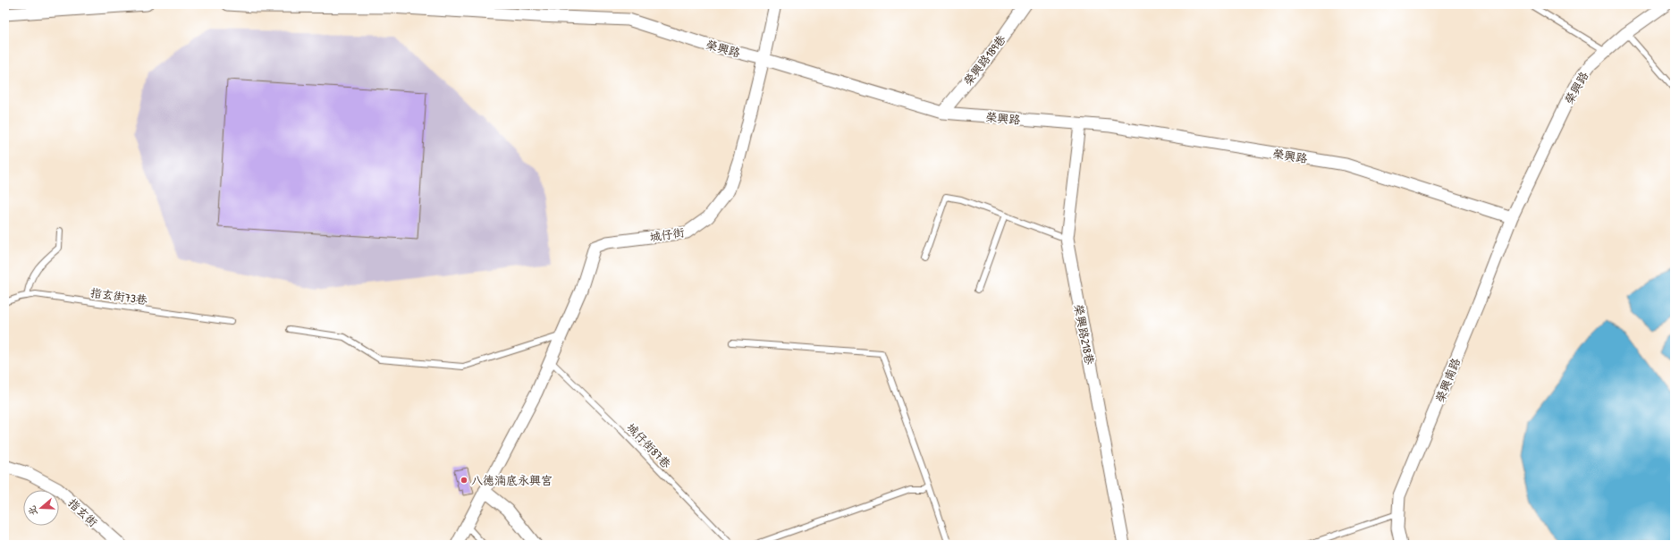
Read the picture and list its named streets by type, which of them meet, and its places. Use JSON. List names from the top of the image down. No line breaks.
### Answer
{"streets":{"street":["榮興路","榮興路189巷","城仔街","榮興路218巷","榮興南路","指玄街"],"lane":["指玄街73巷","城仔街87巷"]},"crossings":[["榮興路","榮興路189巷"],["榮興路","城仔街"],["榮興路","榮興路218巷"],["榮興路","榮興南路"],["城仔街","城仔街87巷"]],"places":["八德湳底永興宮"],"north":"left"}
